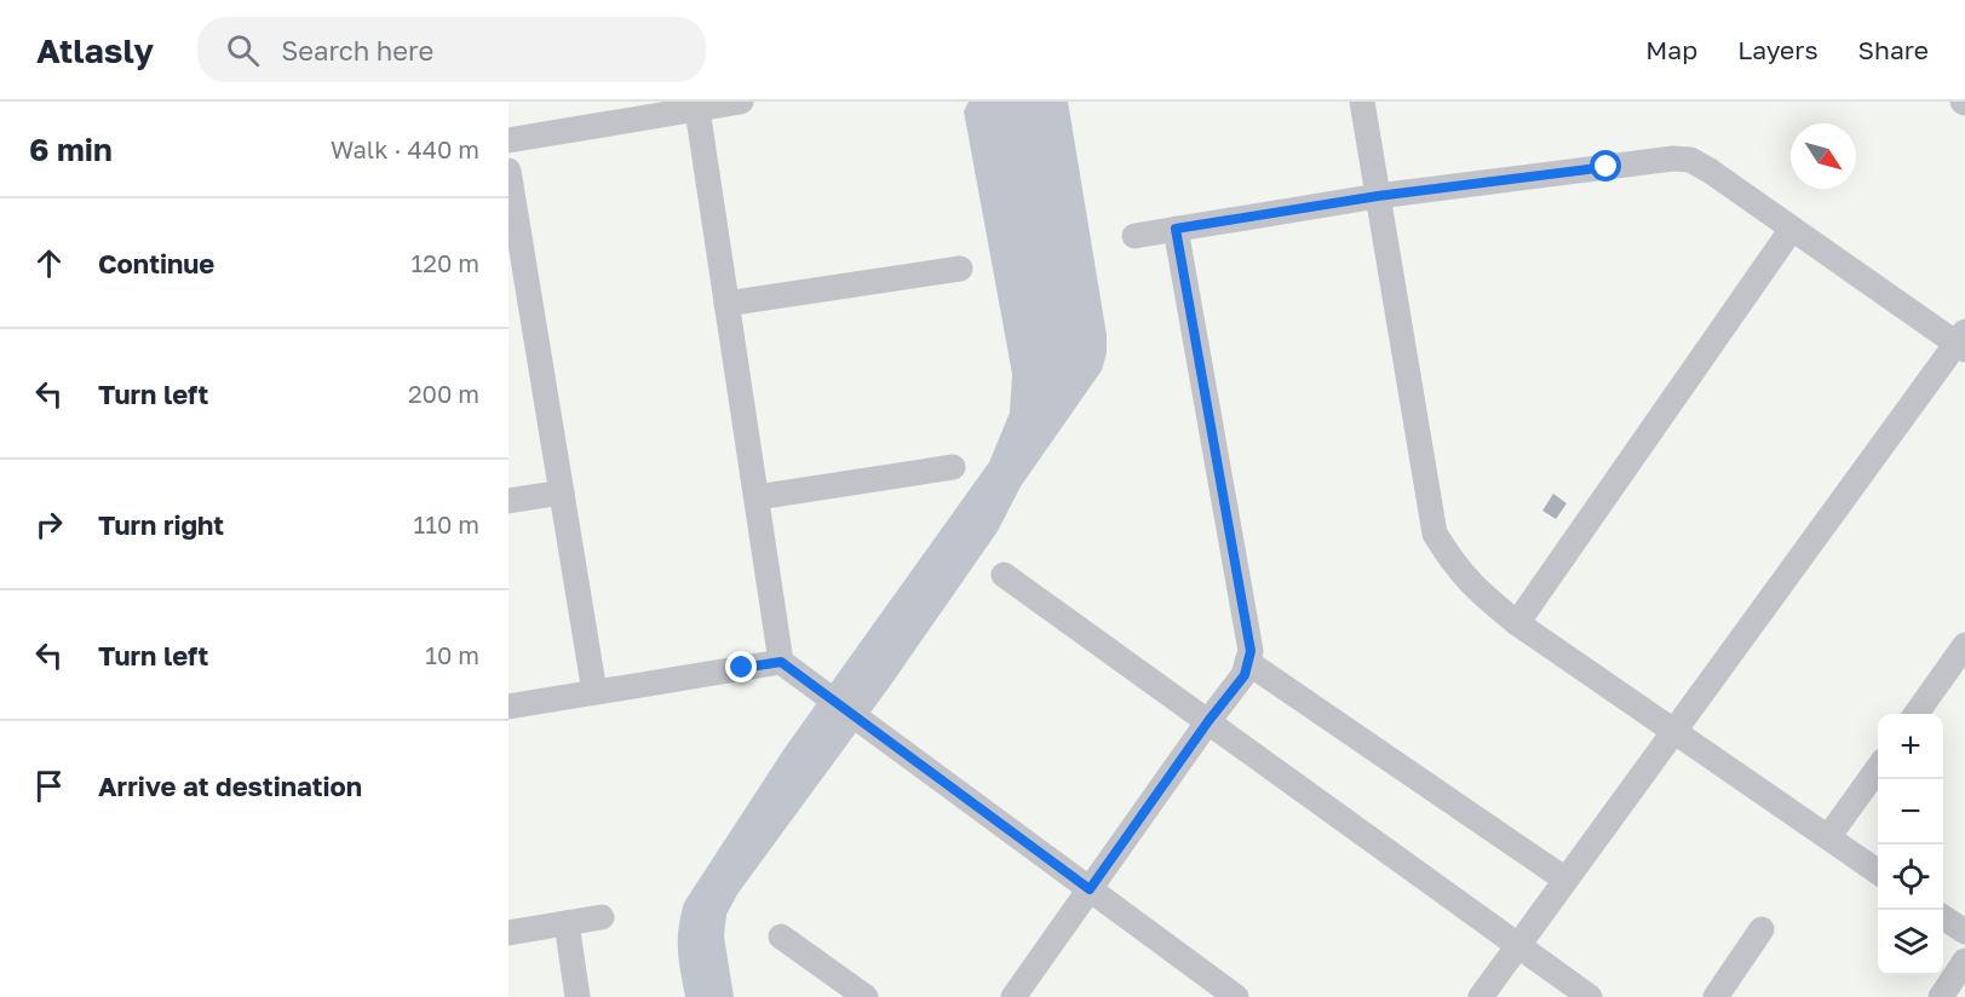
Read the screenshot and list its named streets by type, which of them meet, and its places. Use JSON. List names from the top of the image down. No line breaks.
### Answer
{"north":"bottom right","page":{"header":"Atlasly","search":"Search here","nav":["Map","Layers","Share"],"heading":["6 min","Walk · 440 m"],"list":[["Continue","120 m"],["Turn left","200 m"],["Turn right","110 m"],["Turn left","10 m"],"Arrive at destination"],"map_buttons":["+","−"]}}
